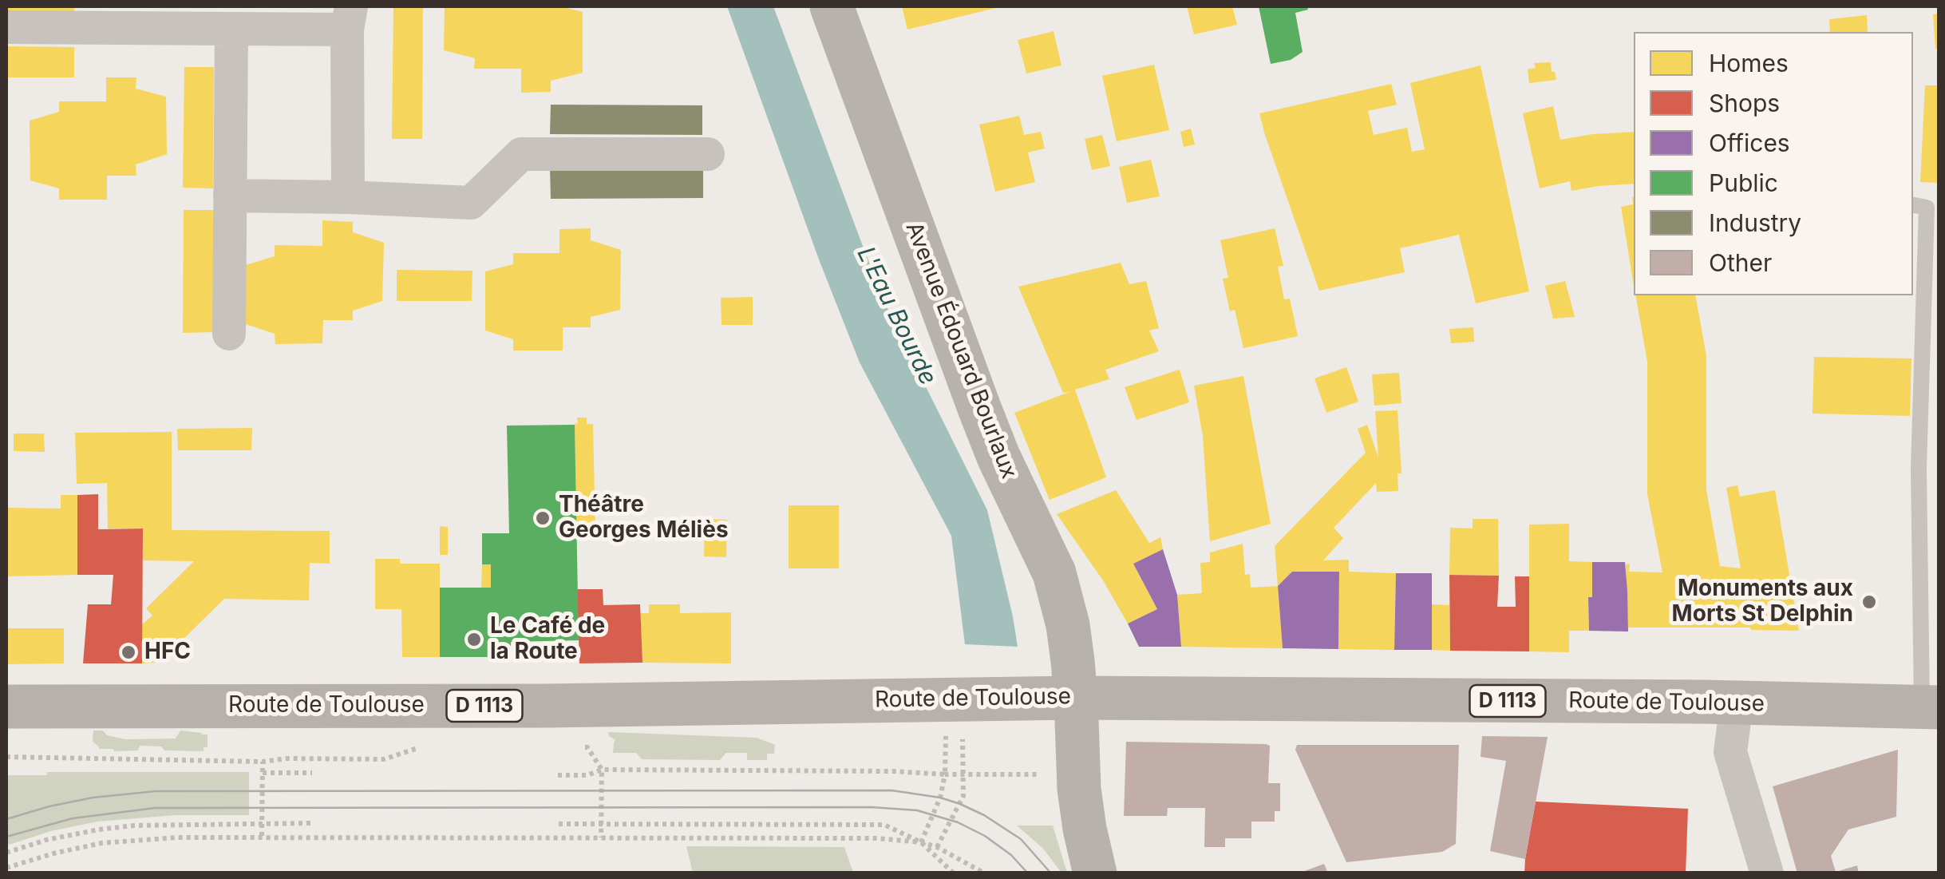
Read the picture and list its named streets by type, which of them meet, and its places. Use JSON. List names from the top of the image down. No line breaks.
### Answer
{"streets":{"main road":["Route de Toulouse","D 1113"],"street":["Avenue Édouard Bourlaux"]},"crossings":[["Avenue Édouard Bourlaux","Route de Toulouse"]],"water":["L'Eau Bourde"],"places":["Théâtre Georges Méliès","Monuments aux Morts St Delphin","Le Café de la Route","HFC"],"legend":["Homes","Shops","Offices","Public","Industry","Other"]}
